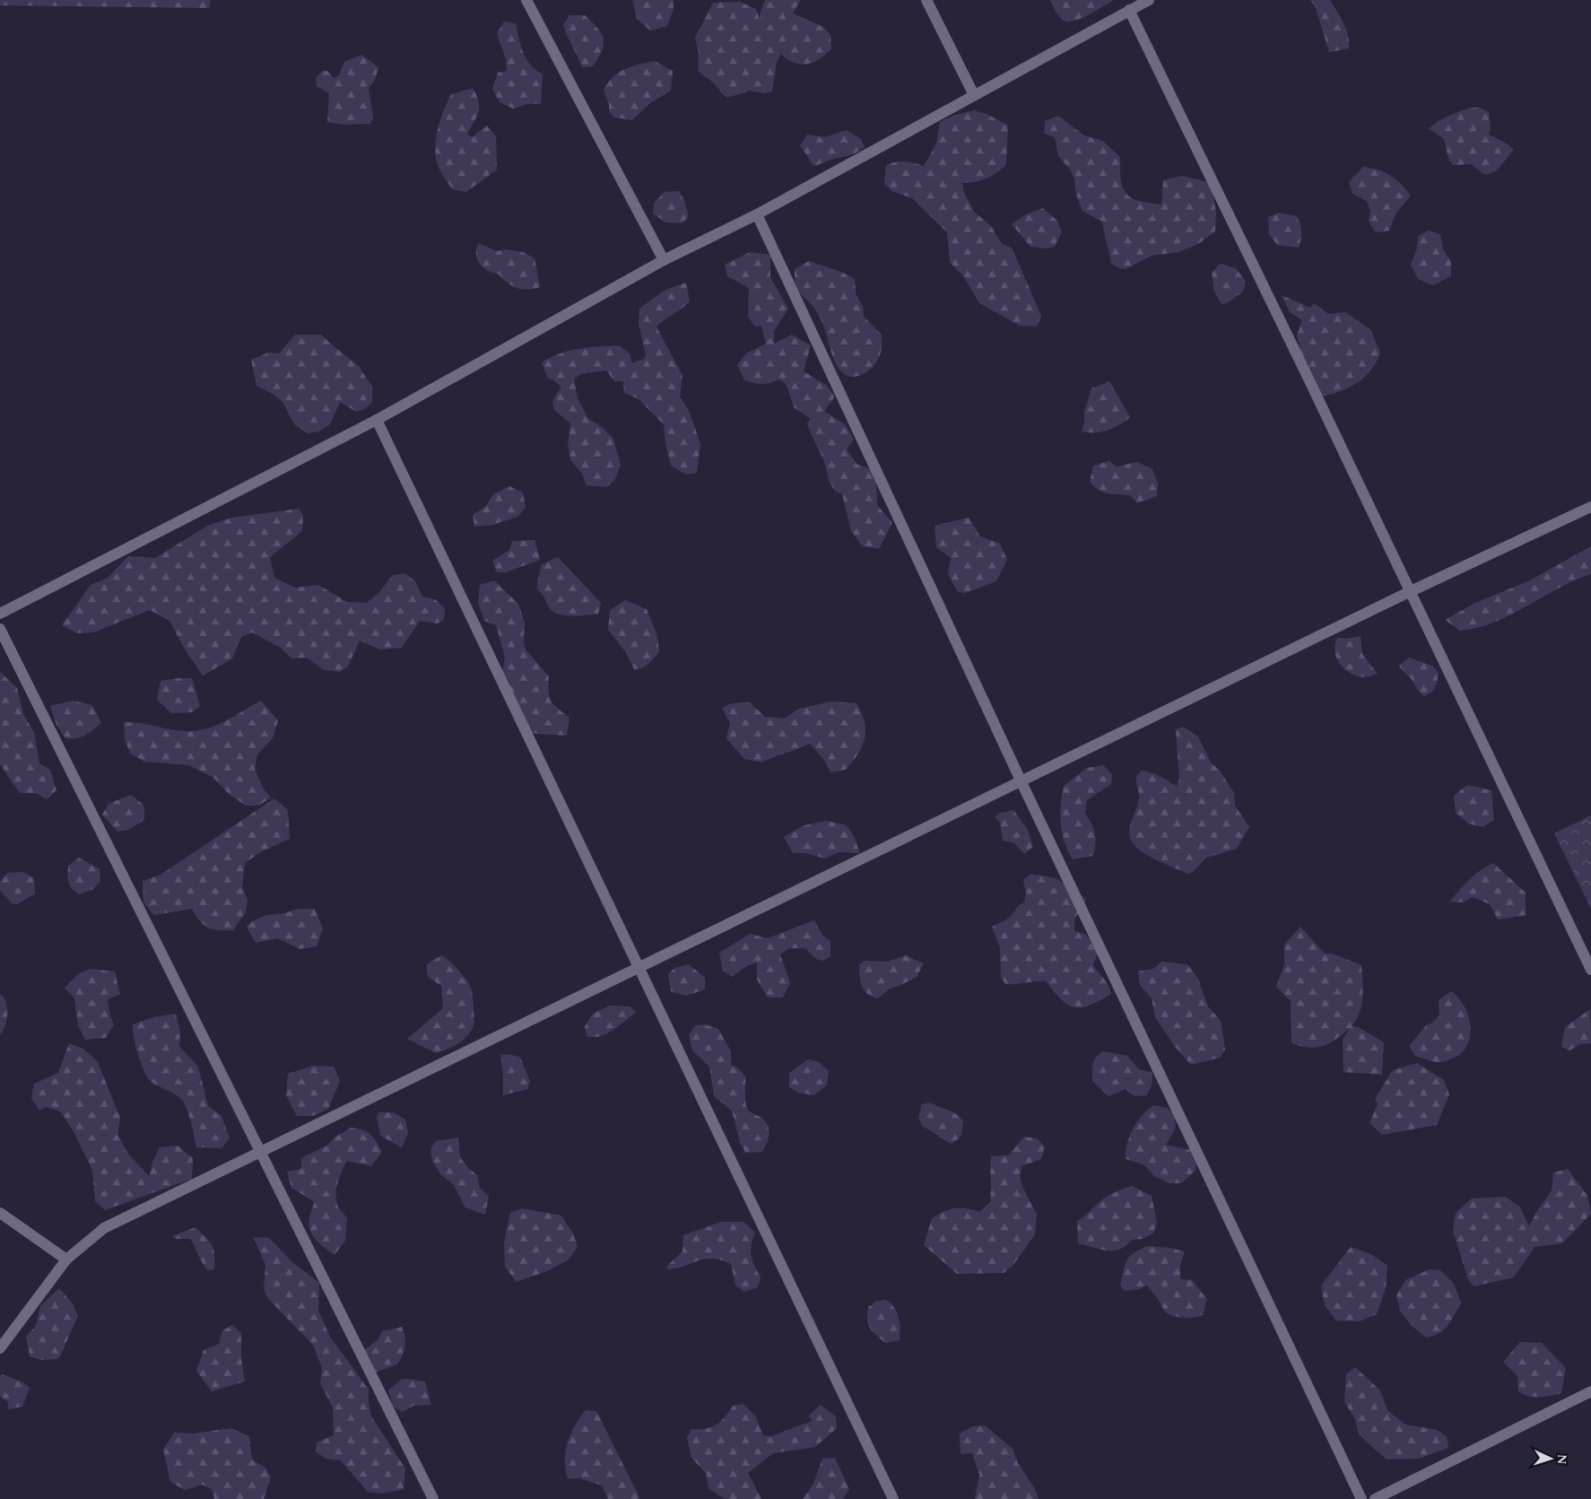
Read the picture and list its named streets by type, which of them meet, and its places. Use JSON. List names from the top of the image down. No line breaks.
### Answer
{"north":"right"}
